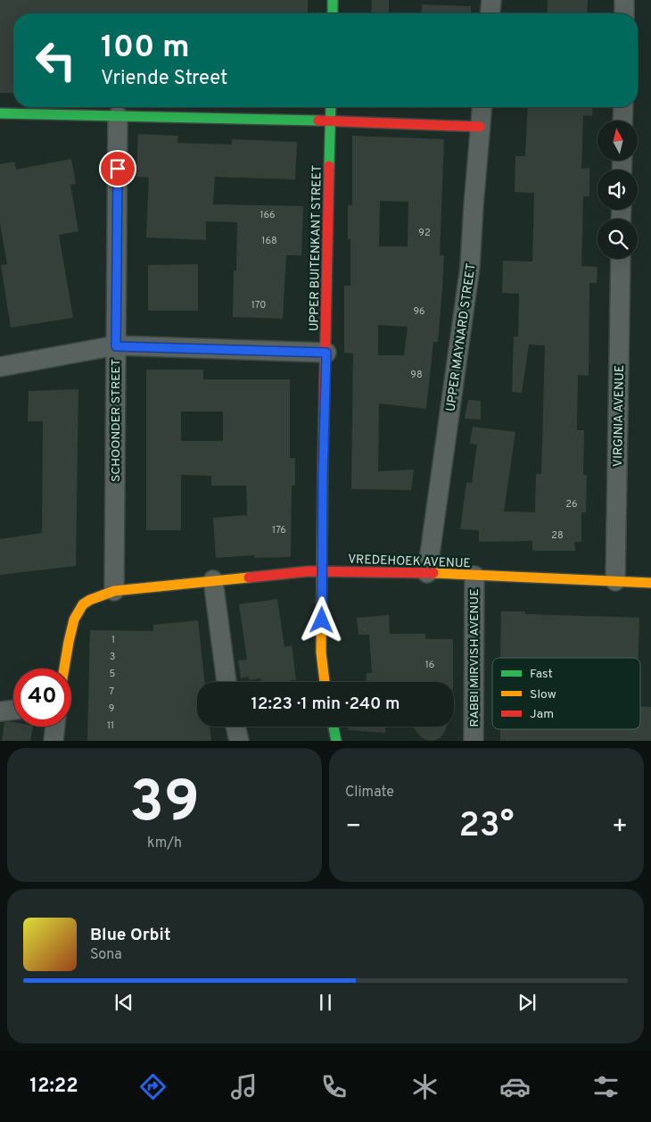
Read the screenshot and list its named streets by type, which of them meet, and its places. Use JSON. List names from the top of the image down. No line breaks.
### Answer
{"streets":{"street":["UPPER BUITENKANT STREET","UPPER MAYNARD STREET","VIRGINIA AVENUE","SCHOONDER STREET","VREDEHOEK AVENUE","RABBI MIRVISH AVENUE"]},"crossings":[["UPPER BUITENKANT STREET","VREDEHOEK AVENUE"],["UPPER MAYNARD STREET","VREDEHOEK AVENUE"],["VIRGINIA AVENUE","VREDEHOEK AVENUE"],["SCHOONDER STREET","VREDEHOEK AVENUE"],["VREDEHOEK AVENUE","RABBI MIRVISH AVENUE"]],"house_numbers":["166","92","168","170","96","98","26","176","28","1","3","16","5","7","9","11"],"legend":["Fast","Slow","Jam"],"north":"top","page":{"turn":["100 m","Vriende Street"],"limit":"40","trip":"12:23 · 1 min · 240 m","tile":[["39","km/h"],"Climate"],"heat":["−","23°","+"],"song":["Blue Orbit","Sona"],"tabs":"12:22"}}
